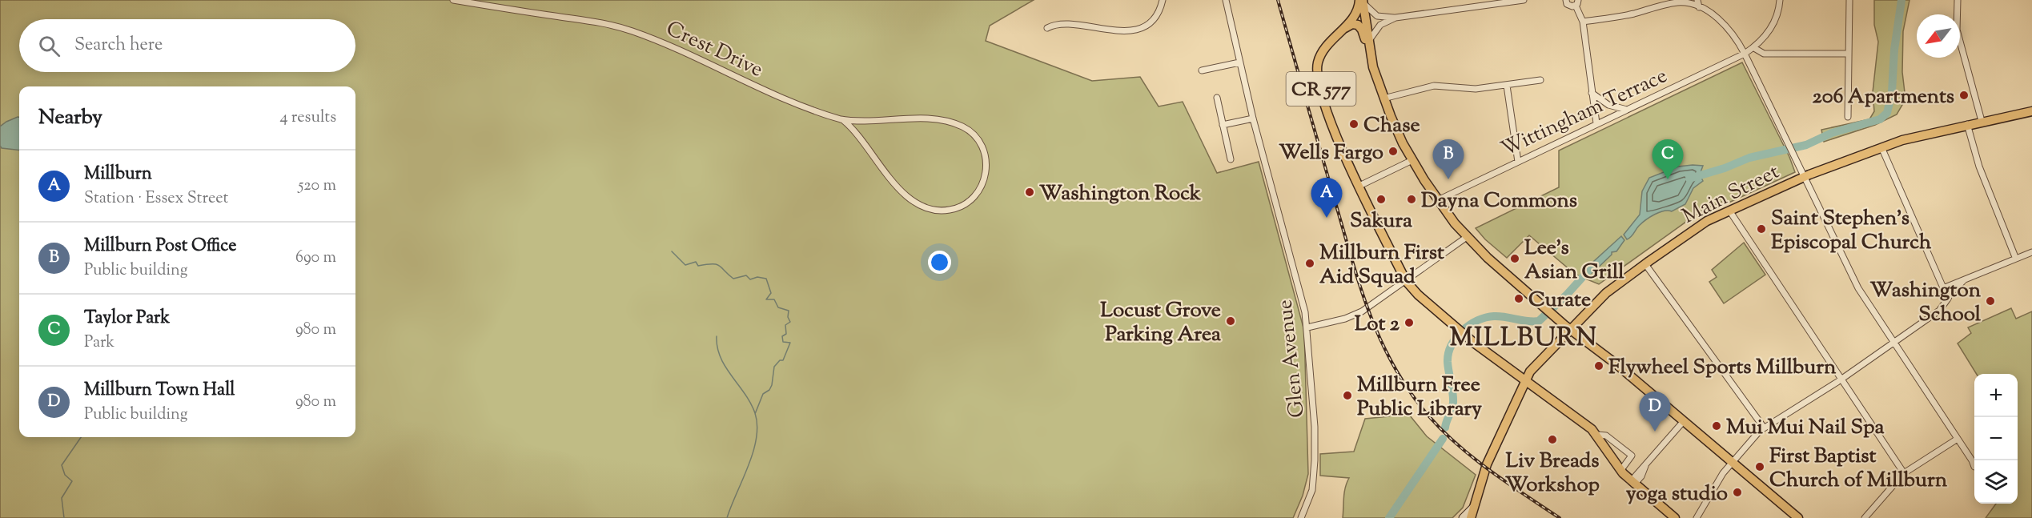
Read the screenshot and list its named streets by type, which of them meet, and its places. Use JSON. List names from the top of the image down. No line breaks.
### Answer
{"streets":{"main road":["CR 577","Main Street"],"street":["Crest Drive","Wittingham Terrace","Glen Avenue"]},"crossings":[["CR 577","Wittingham Terrace"],["CR 577","Main Street"]],"districts":["MILLBURN"],"places":["206 Apartments","Chase","Wells Fargo","Washington Rock","Sakura","Dayna Commons","Saint Stephen's Episcopal Church","Lee's Asian Grill","Millburn First Aid Squad","Curate","Washington School","Locust Grove Parking Area","Lot 2","Flywheel Sports Millburn","Millburn Free Public Library","Mui Mui Nail Spa","Liv Breads Workshop","First Baptist Church of Millburn","yoga studio"],"north":"bottom left","page":{"search":"Search here","heading":["Nearby","4 results"],"pins":["B","C","A","D"],"list":[{"mark":"A","name":"Millburn","note":"Station · Essex Street","value":"520 m"},{"mark":"B","name":"Millburn Post Office","note":"Public building","value":"690 m"},{"mark":"C","name":"Taylor Park","note":"Park","value":"980 m"},{"mark":"D","name":"Millburn Town Hall","note":"Public building","value":"980 m"}],"map_buttons":["+","−"]}}
